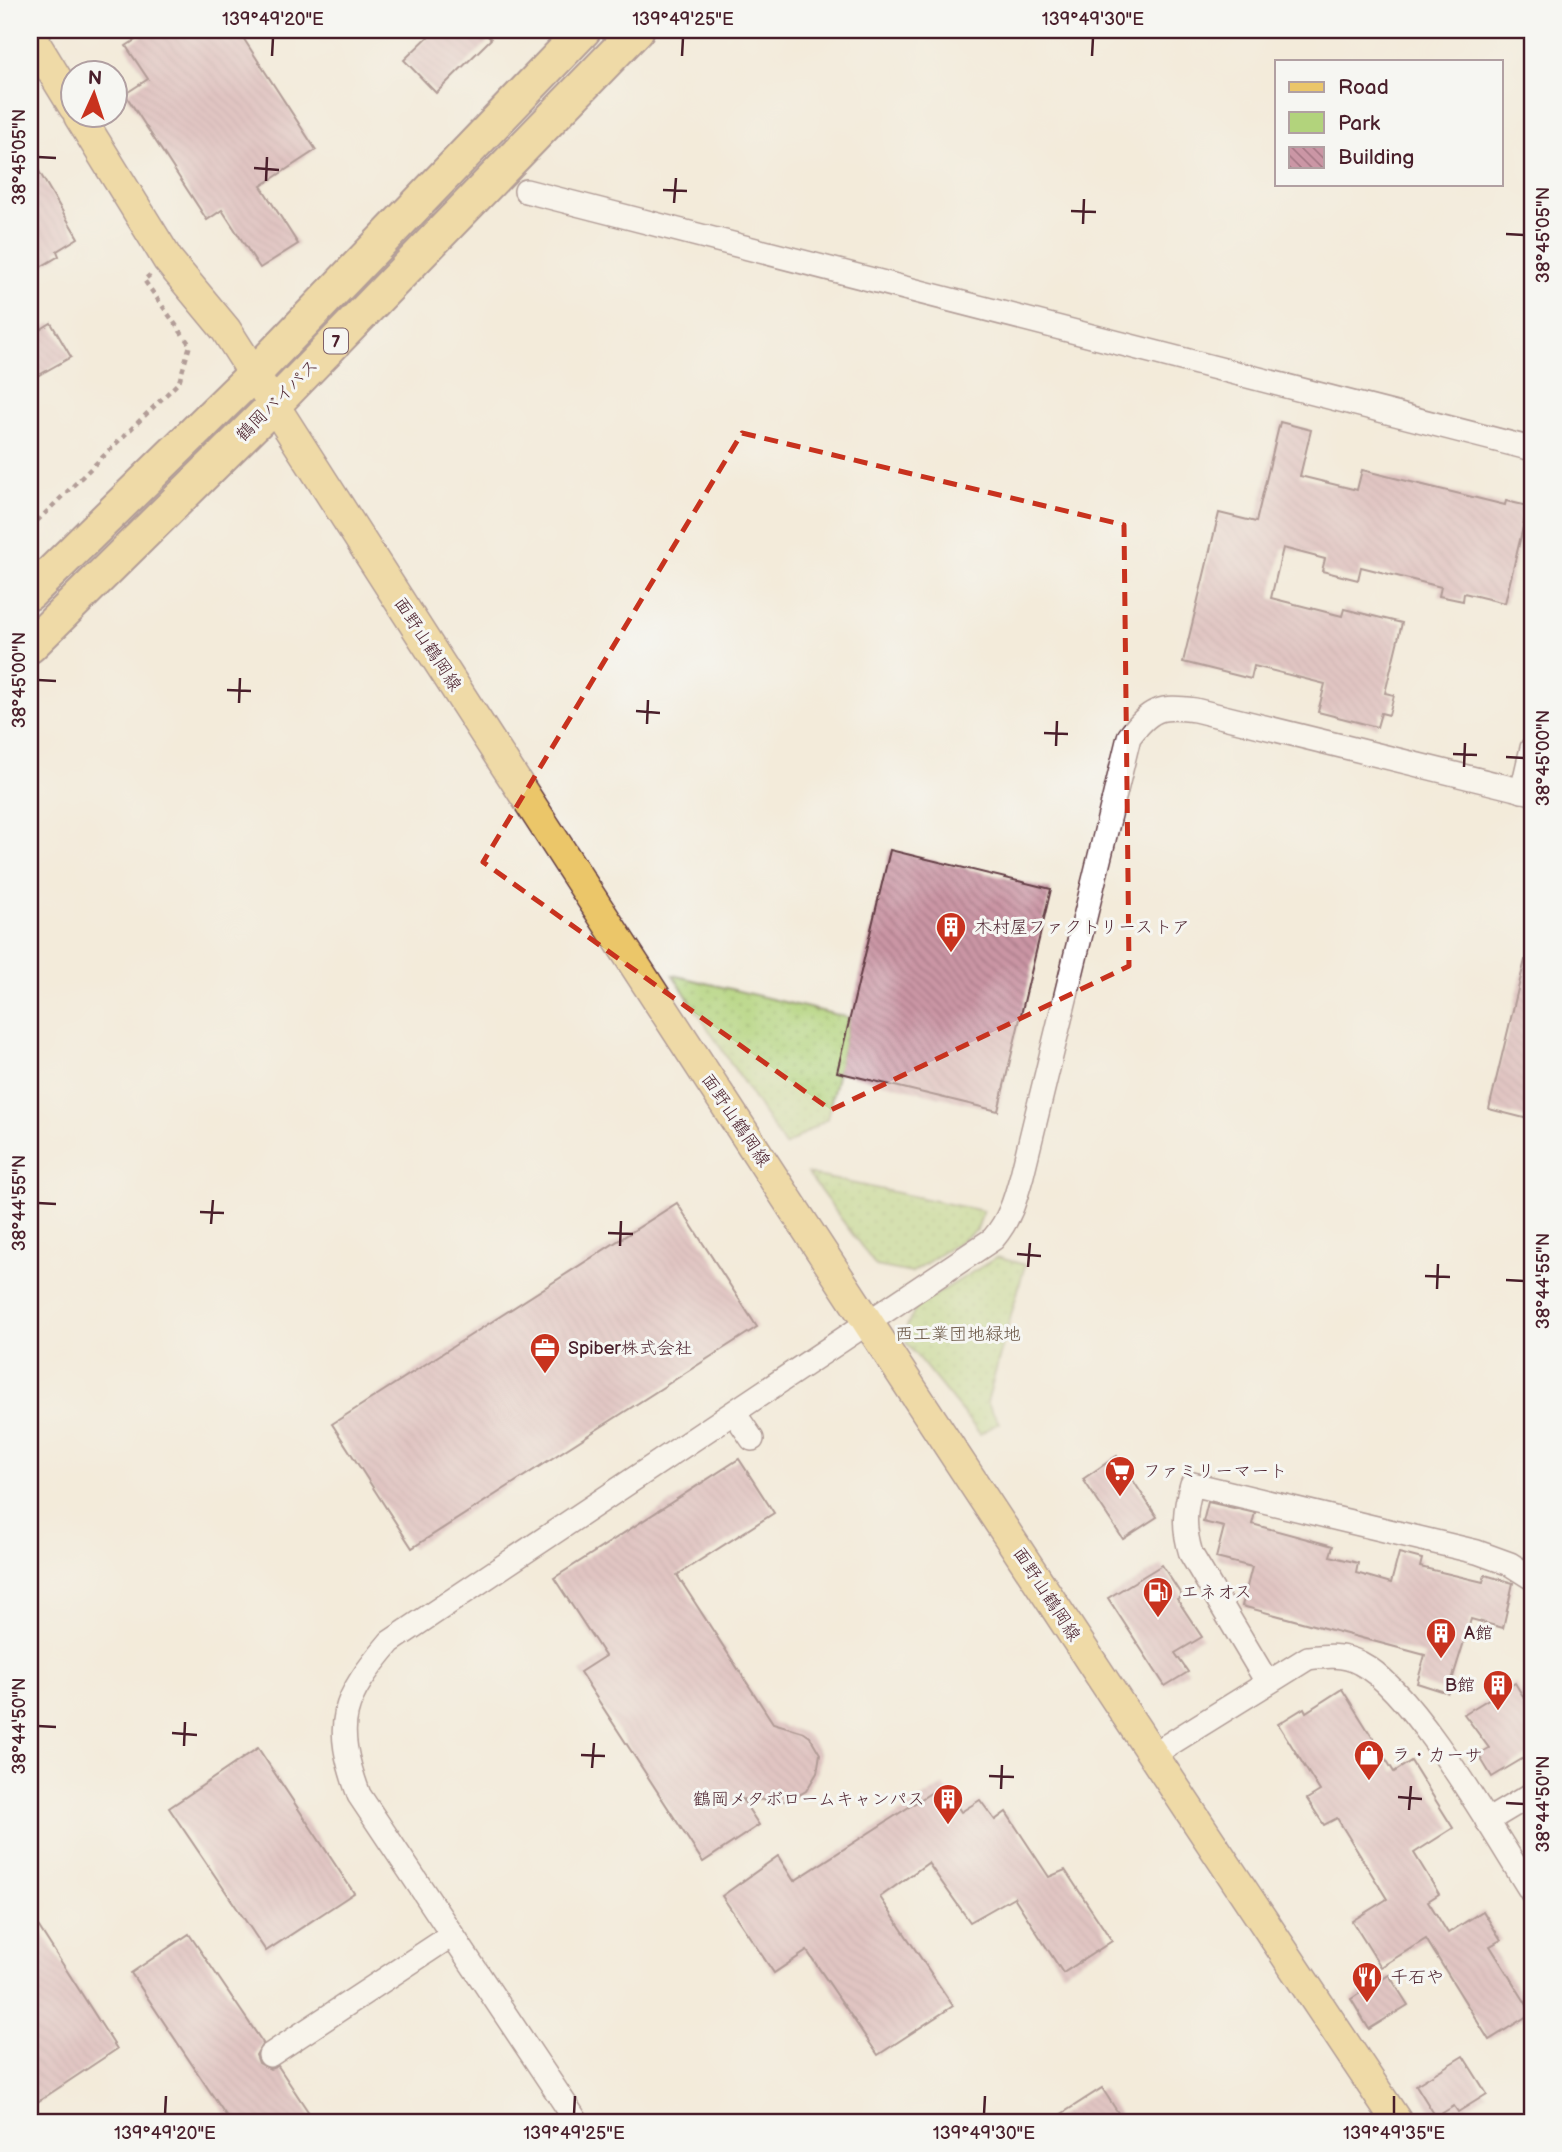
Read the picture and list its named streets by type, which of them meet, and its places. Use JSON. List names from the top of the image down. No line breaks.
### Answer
{"streets":{"highway":["7","鶴岡バイパス"],"main road":["面野山鶴岡線"]},"crossings":[["鶴岡バイパス","面野山鶴岡線"]],"parks":["西工業団地緑地"],"places":{"building":["木村屋ファクトリーストア","A館","B館","鶴岡メタボロームキャンパス"],"office":["Spiber株式会社"],"supermarket":["ファミリーマート"],"fuel station":["エネオス"],"shop":["ラ・カーサ"],"restaurant":["千石や"]},"legend":["Road","Park","Building"],"north":"top","coordinates":["139°49'20\"E","139°49'25\"E","139°49'30\"E","38°45'05\"N","38°45'00\"N","38°44'55\"N","38°44'50\"N","139°49'35\"E"]}
